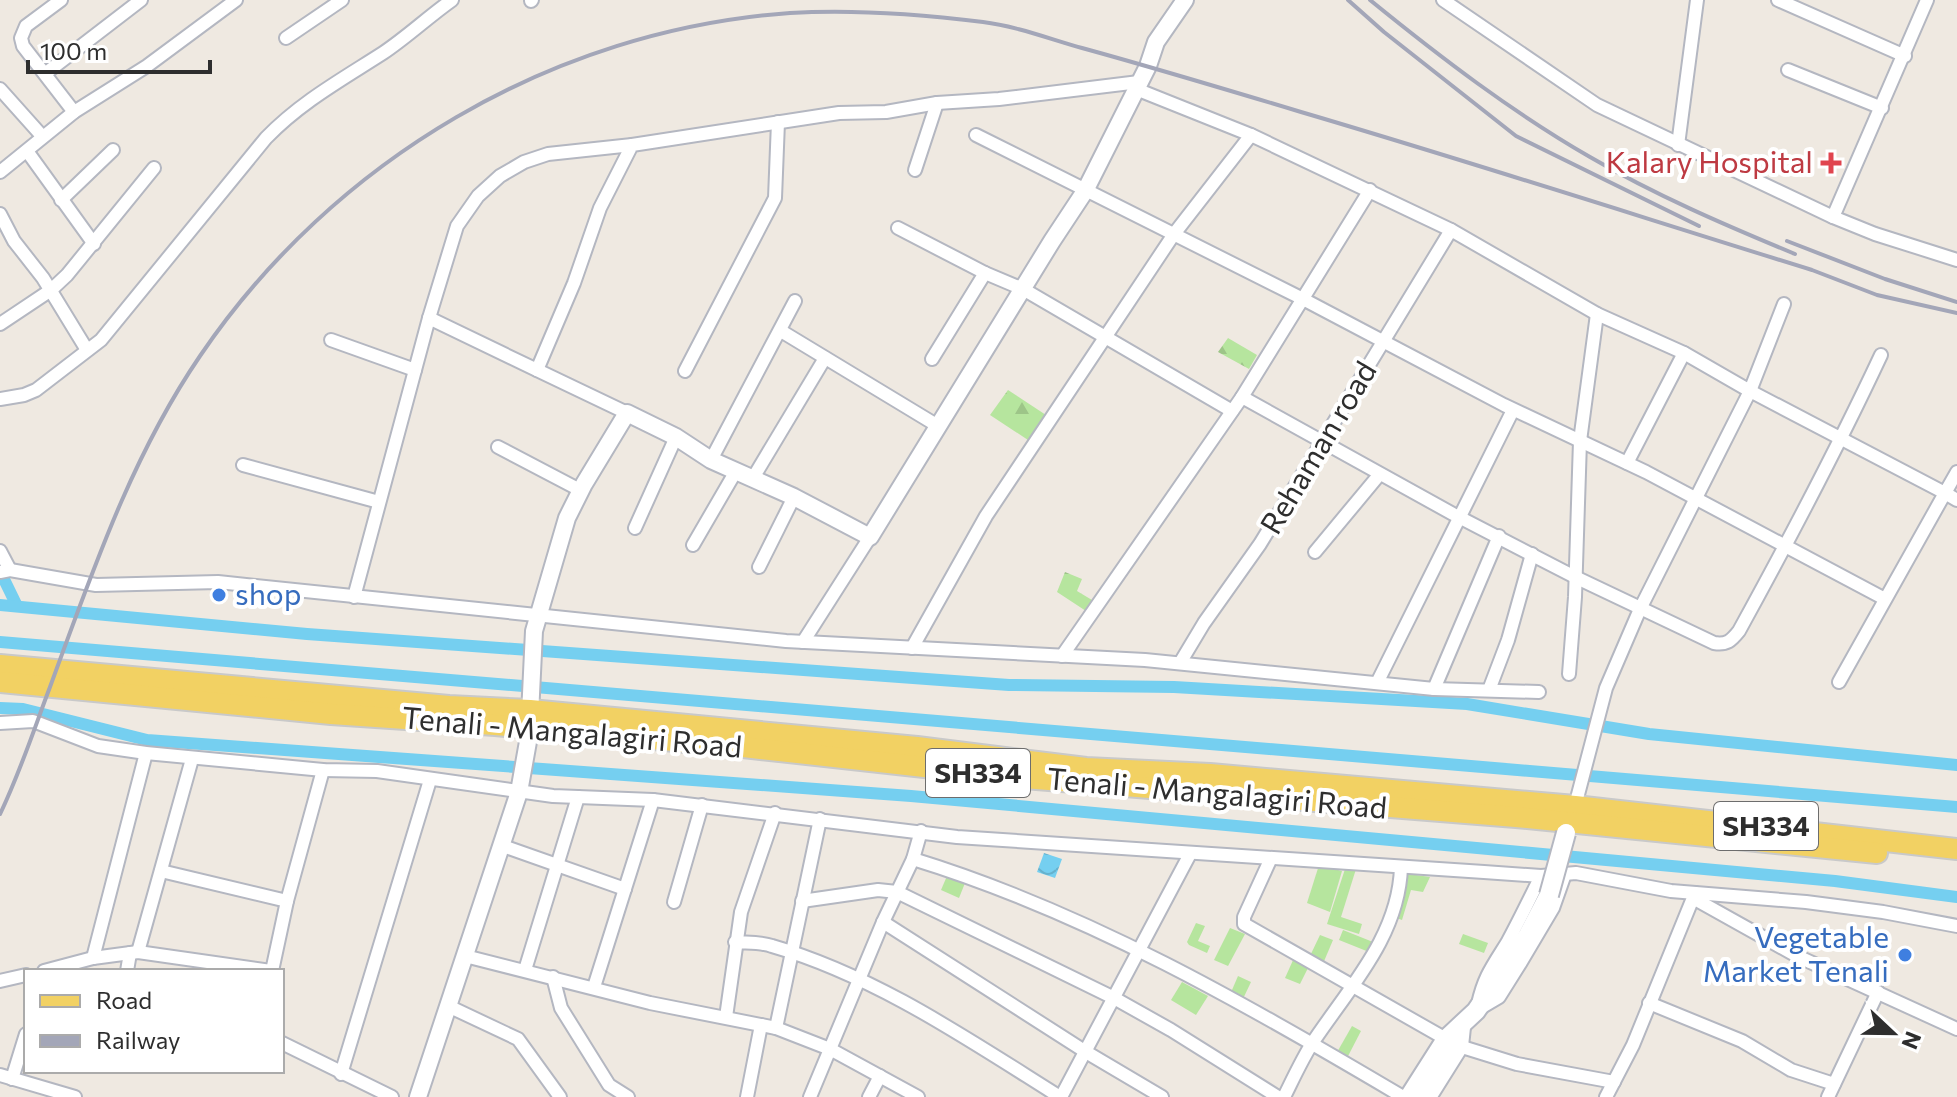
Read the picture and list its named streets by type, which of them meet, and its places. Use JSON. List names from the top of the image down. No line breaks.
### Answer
{"streets":{"main road":["Tenali - Mangalagiri Road","SH334"],"street":["Rehaman road"]},"crossings":[["Tenali - Mangalagiri Road","SH334"]],"places":{"health":["Kalary Hospital"],"other":["shop","Vegetable Market Tenali"]},"legend":["Road","Railway"],"scale_bar":"100 m","north":"right"}
